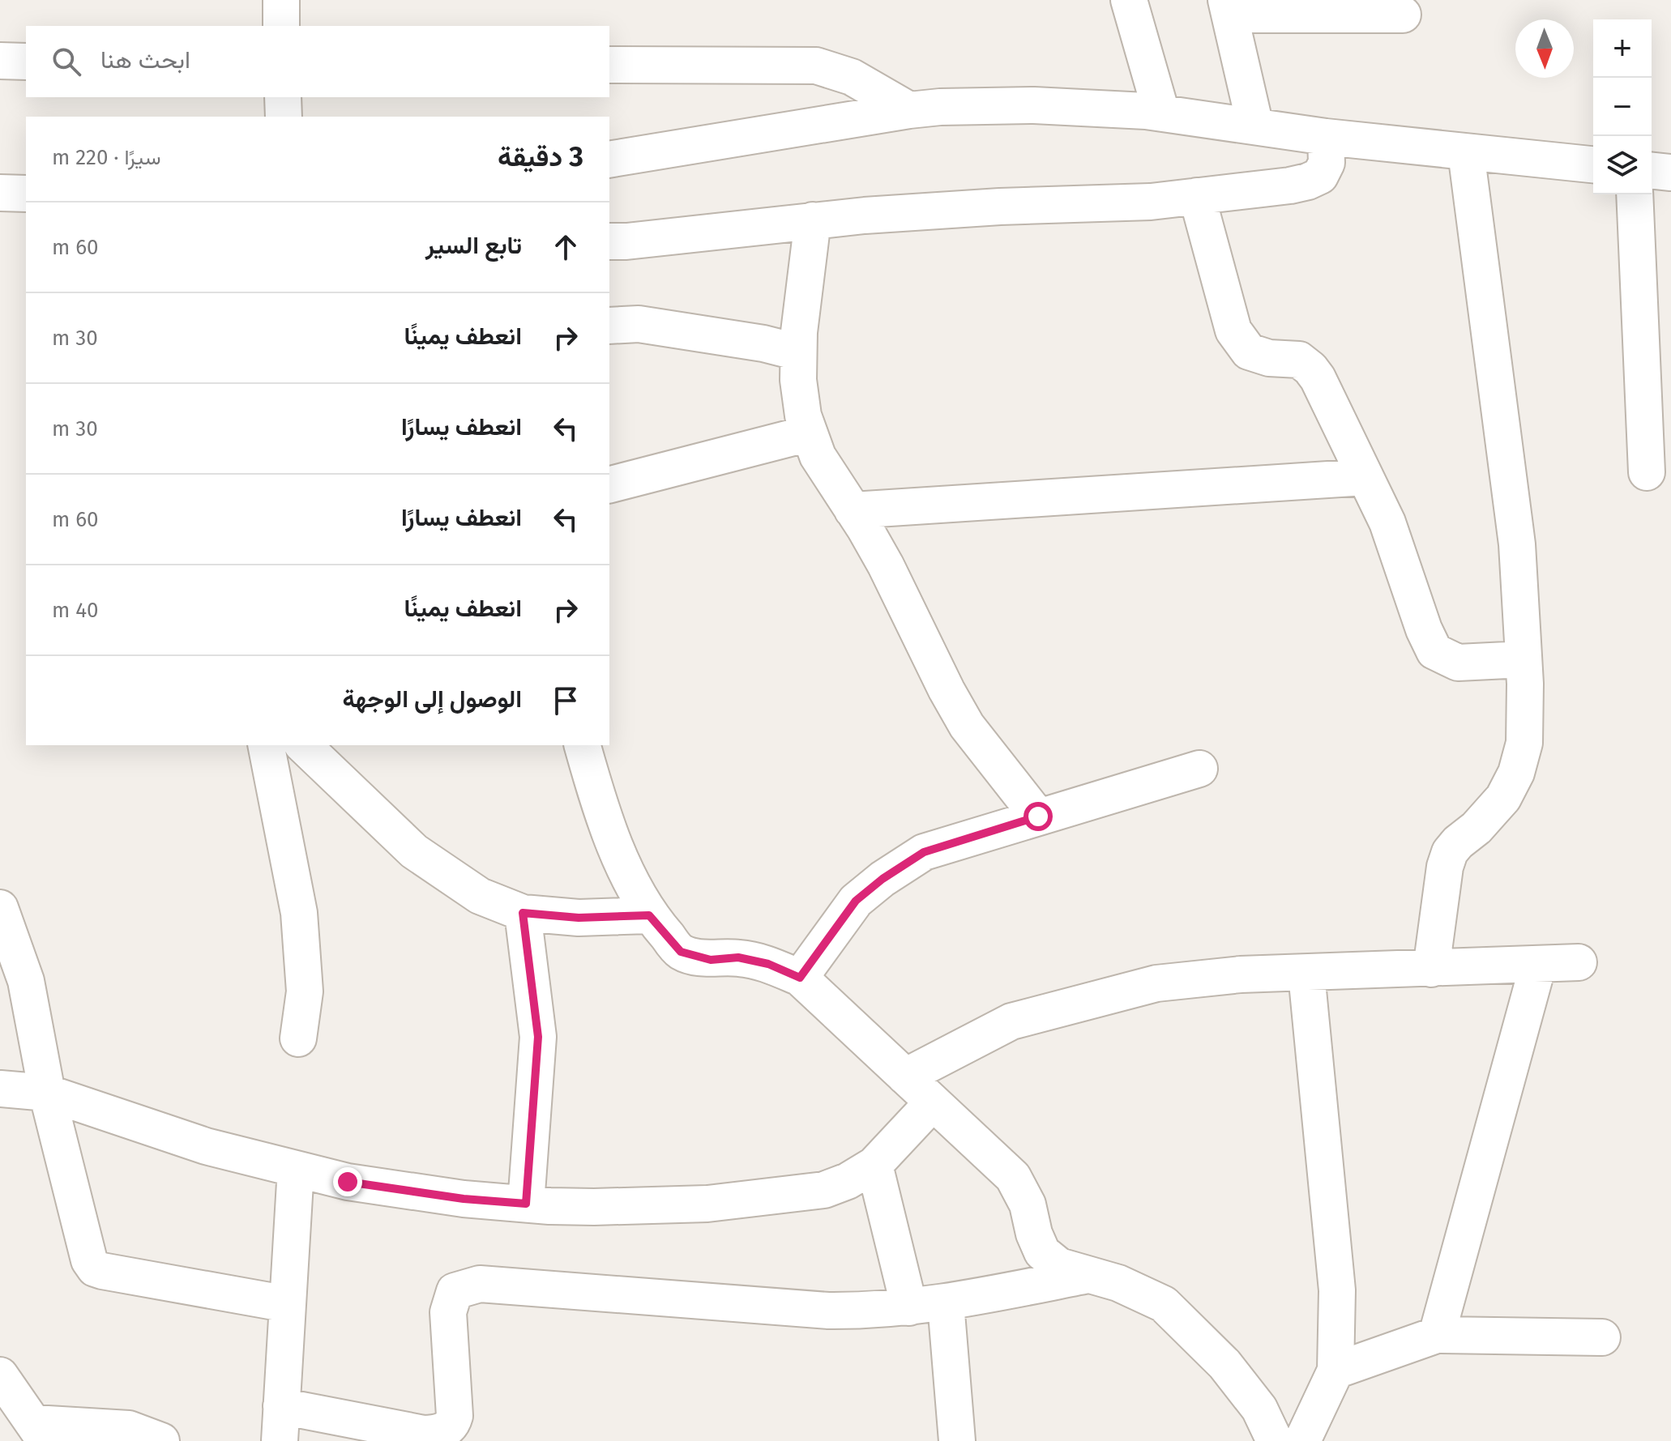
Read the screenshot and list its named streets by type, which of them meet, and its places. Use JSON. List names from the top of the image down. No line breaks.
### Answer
{"north":"bottom","page":{"map_buttons":["+","−"],"search":"ابحث هنا","heading":["3 دقيقة","سيرًا · 220 m"],"list":[["تابع السير","60 m"],["انعطف يمينًا","30 m"],["انعطف يسارًا","30 m"],["انعطف يسارًا","60 m"],["انعطف يمينًا","40 m"],"الوصول إلى الوجهة"]}}
